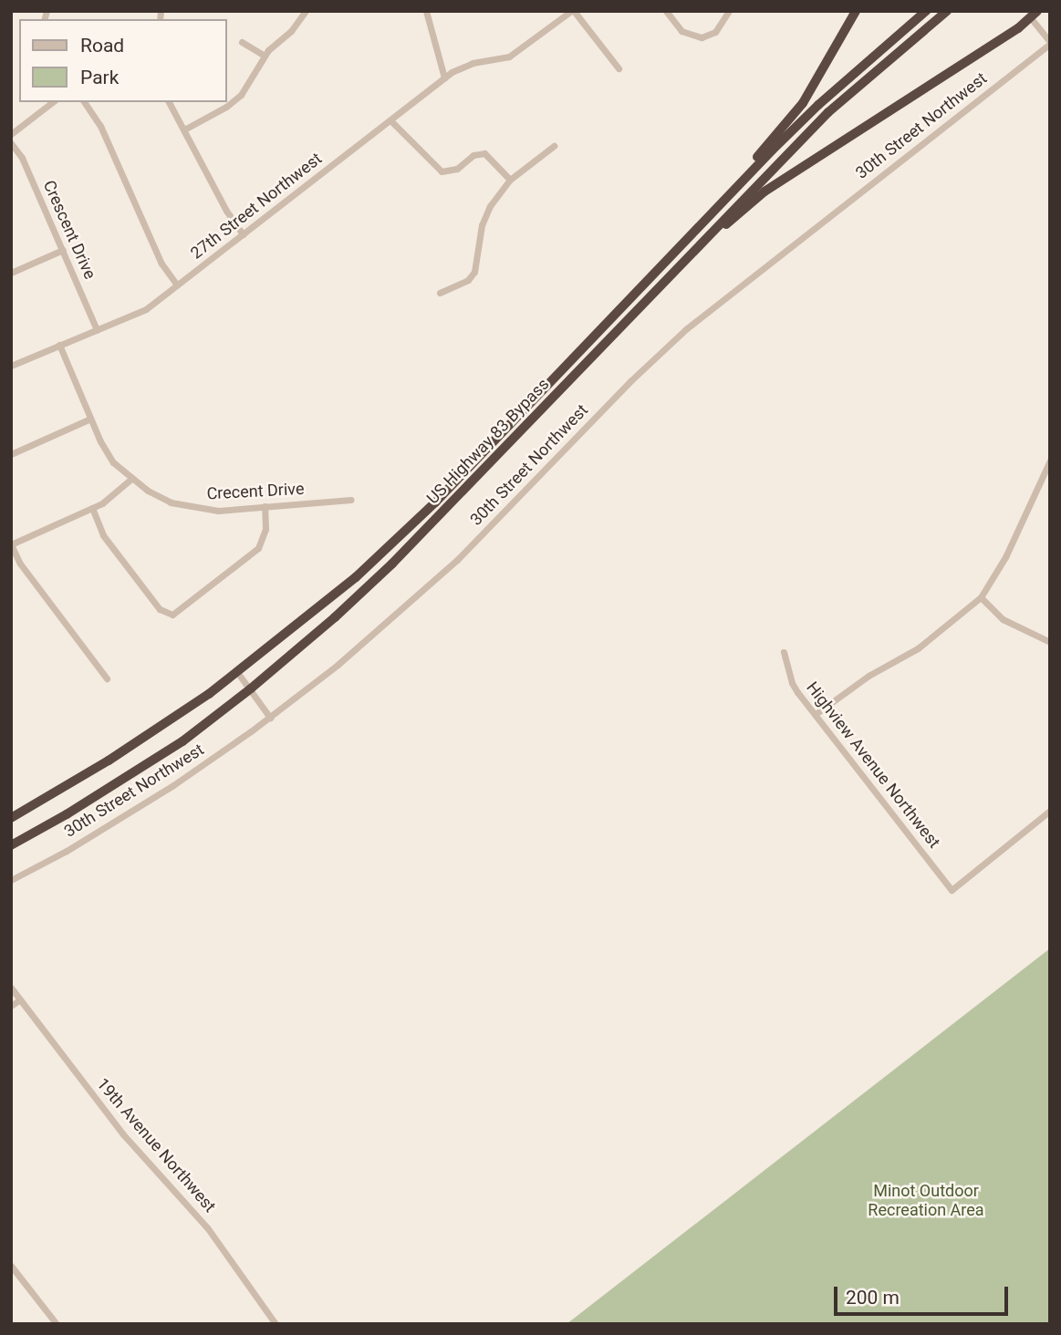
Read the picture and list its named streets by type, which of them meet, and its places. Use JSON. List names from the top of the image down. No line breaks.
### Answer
{"streets":{"highway":["US Highway 83 Bypass"],"street":["30th Street Northwest","27th Street Northwest","Crescent Drive","Crecent Drive","Highview Avenue Northwest","19th Avenue Northwest"]},"crossings":[["27th Street Northwest","Crescent Drive"],["27th Street Northwest","Crecent Drive"]],"parks":["Minot Outdoor Recreation Area"],"legend":["Road","Park"],"scale_bar":"200 m"}
